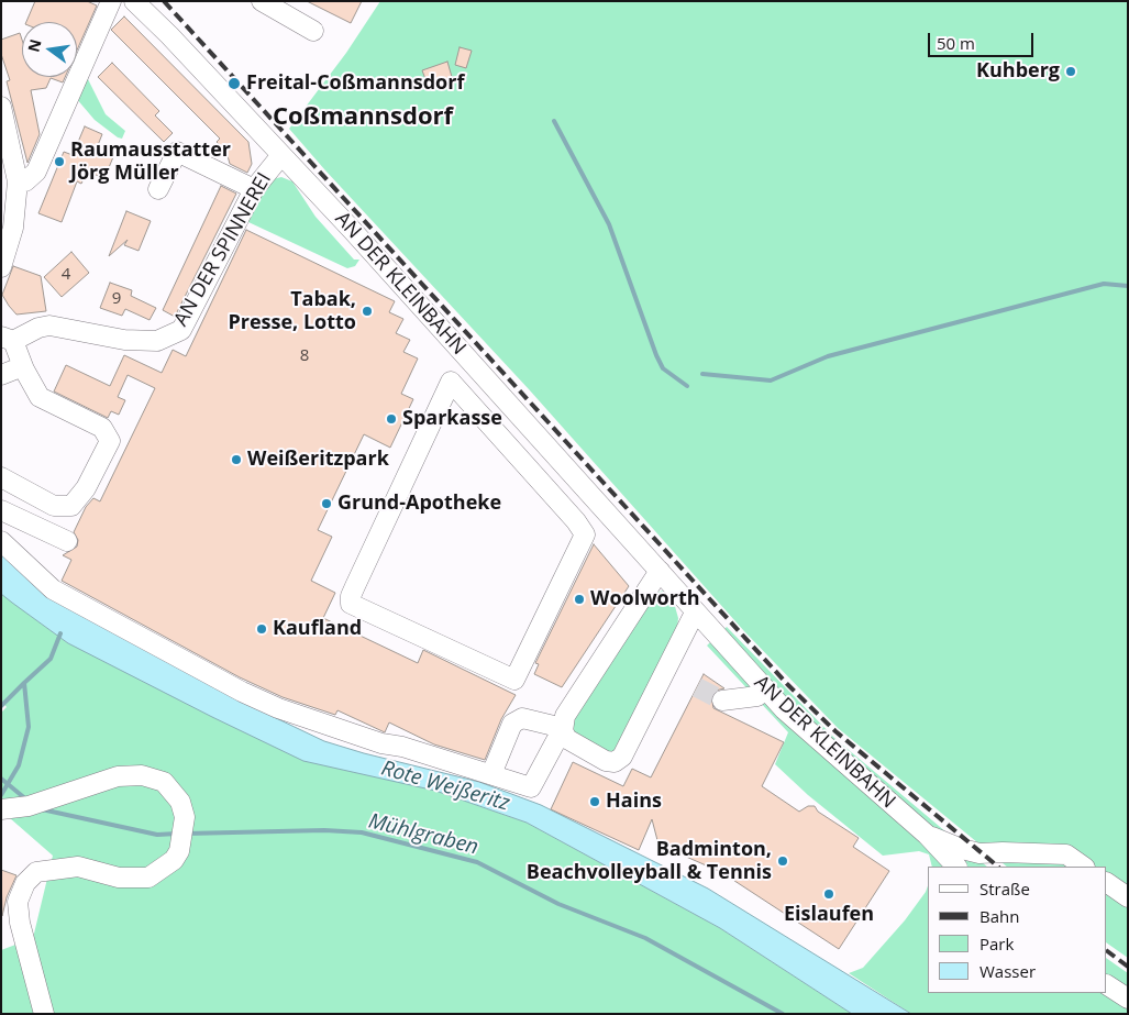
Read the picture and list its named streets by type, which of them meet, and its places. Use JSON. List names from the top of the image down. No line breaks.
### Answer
{"streets":{"street":["AN DER SPINNEREI","AN DER KLEINBAHN"]},"crossings":[["AN DER SPINNEREI","AN DER KLEINBAHN"]],"districts":["Coßmannsdorf"],"water":["Rote Weißeritz","Mühlgraben"],"places":["Kuhberg","Freital-Coßmannsdorf","Raumausstatter Jörg Müller","Tabak, Presse, Lotto","Sparkasse","Weißeritzpark","Grund-Apotheke","Woolworth","Kaufland","Hains","Badminton, Beachvolleyball & Tennis","Eislaufen"],"house_numbers":["4","9","8"],"legend":["Straße","Bahn","Park","Wasser"],"scale_bar":"50 m","north":"left"}
